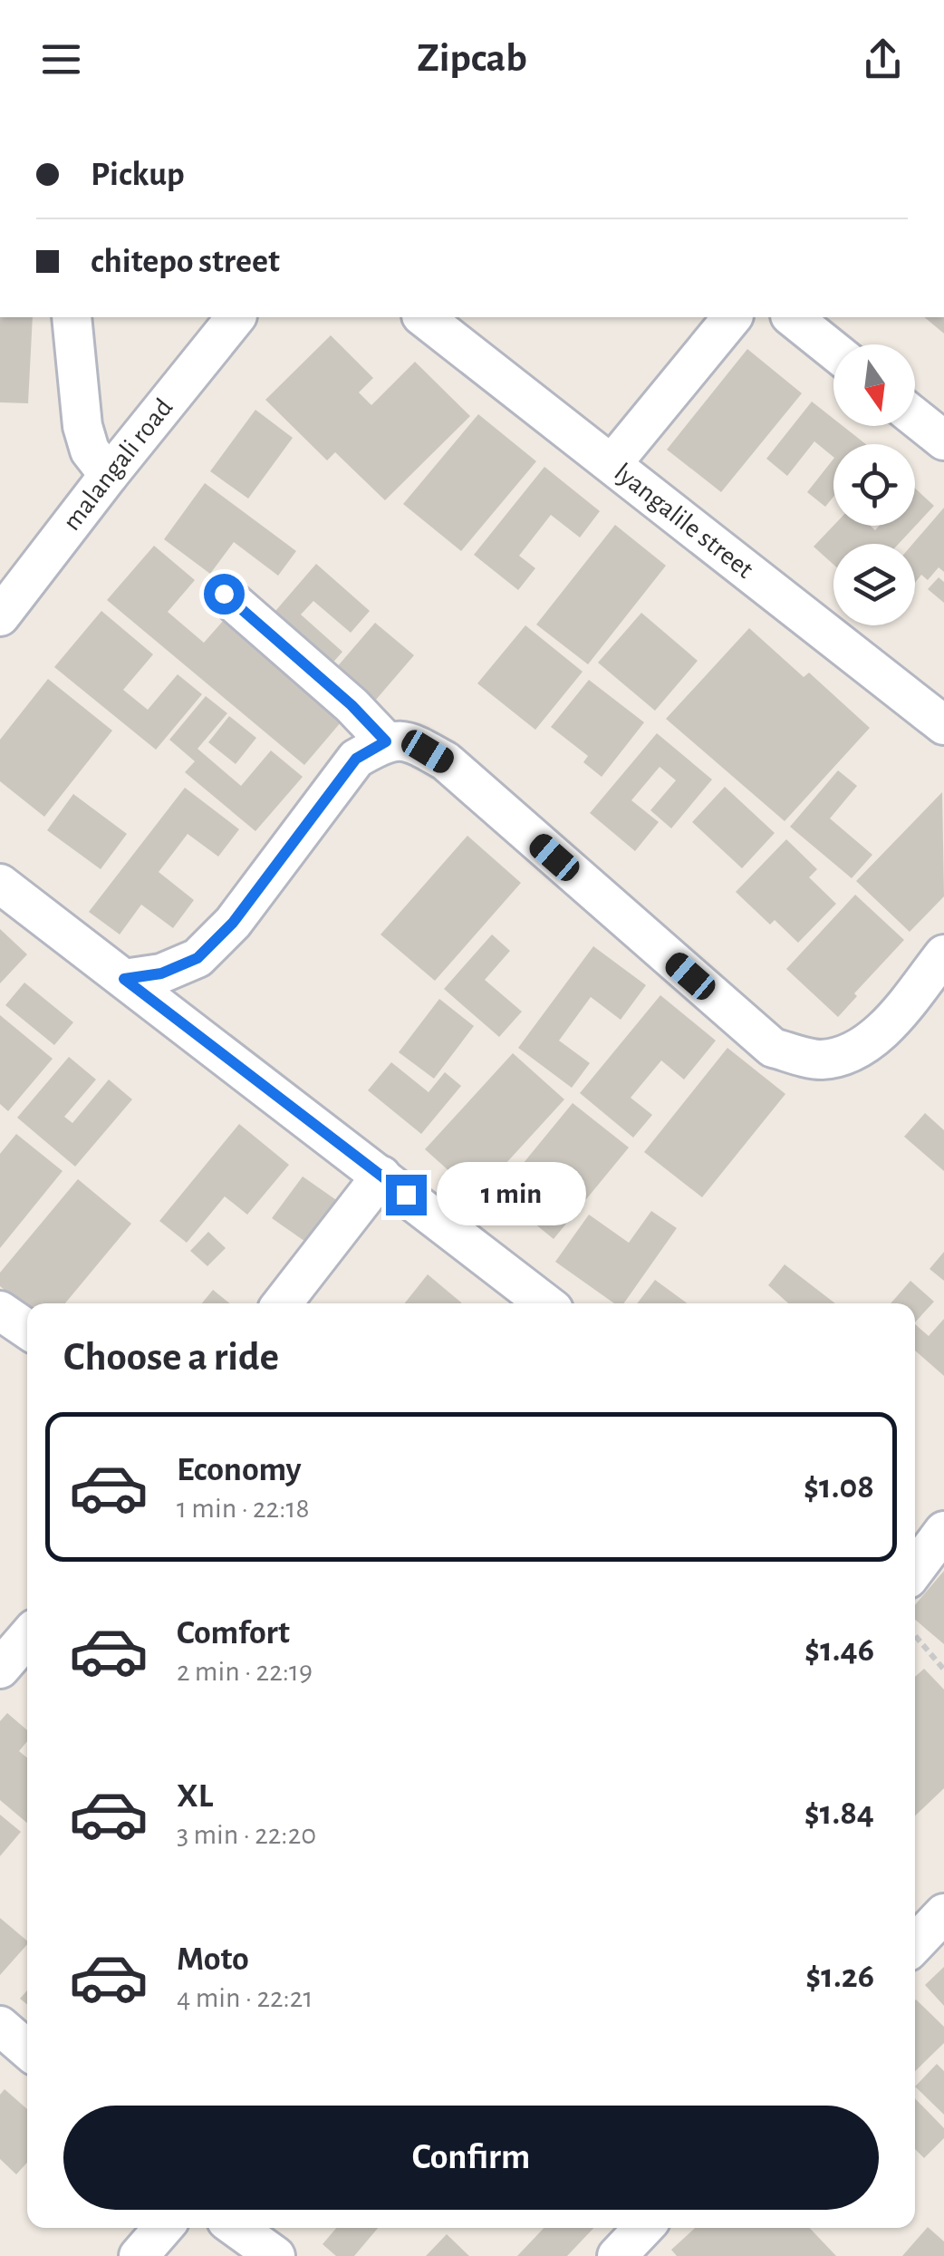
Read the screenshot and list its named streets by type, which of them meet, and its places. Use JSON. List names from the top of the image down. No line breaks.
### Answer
{"streets":{"street":["malangali road","lyangalile street"]},"north":"bottom","page":{"header":"Zipcab","banner":["Pickup","chitepo street"],"bubble":"1 min","heading":"Choose a ride","list":[{"name":"Economy","note":"1 min · 22:18","value":"$1.08"},{"name":"Comfort","note":"2 min · 22:19","value":"$1.46"},{"name":"XL","note":"3 min · 22:20","value":"$1.84"},{"name":"Moto","note":"4 min · 22:21","value":"$1.26"}],"buttons":"Confirm"}}
